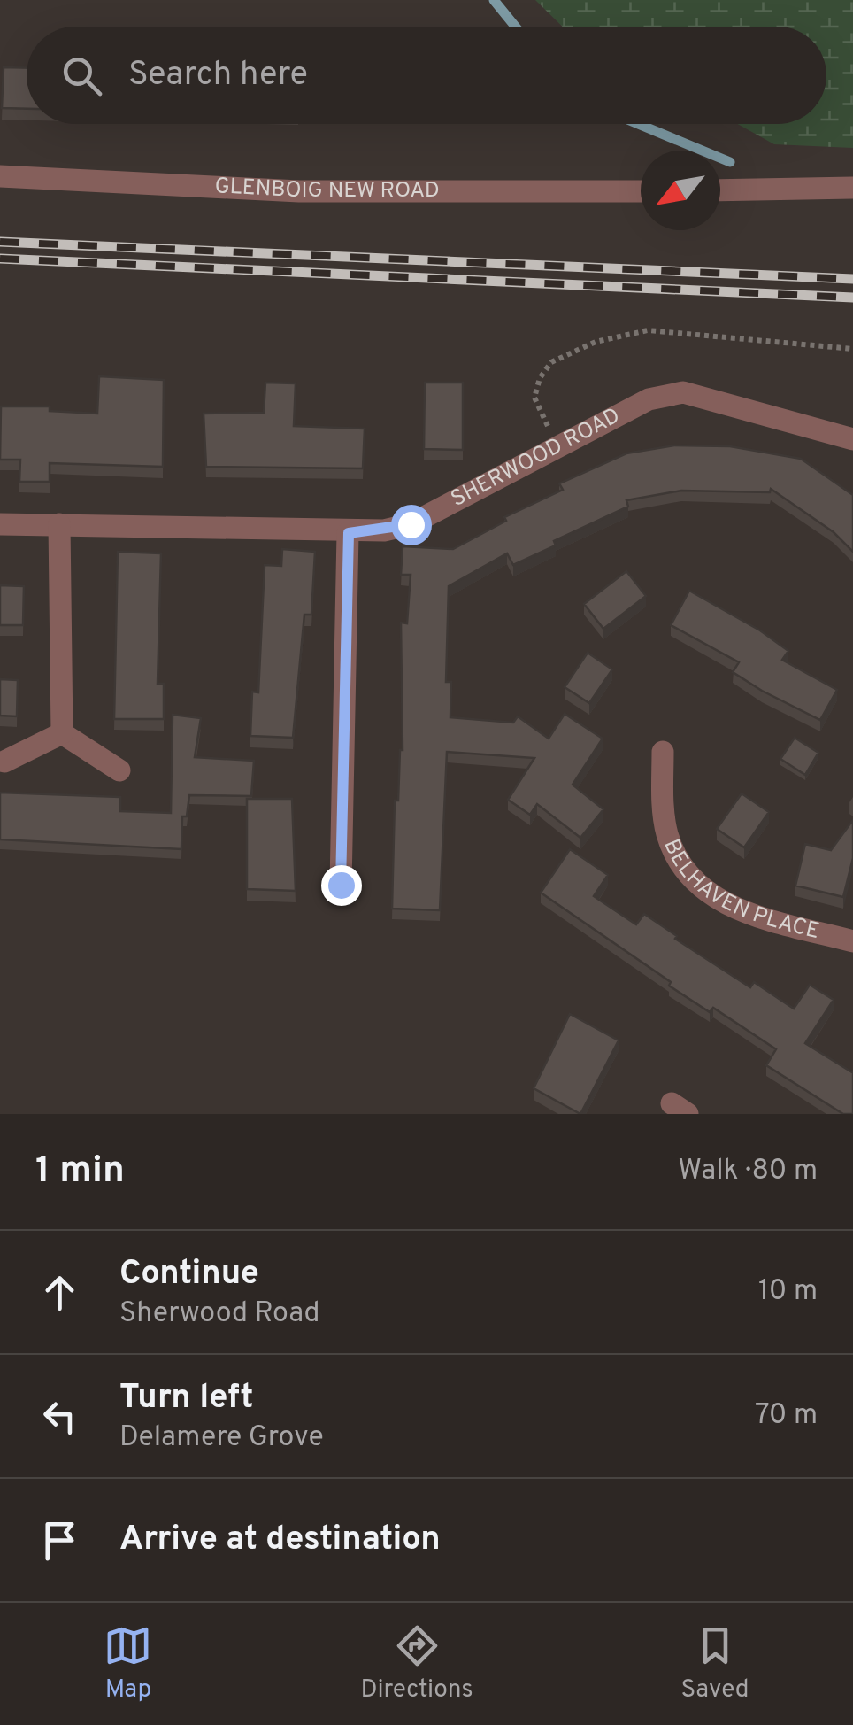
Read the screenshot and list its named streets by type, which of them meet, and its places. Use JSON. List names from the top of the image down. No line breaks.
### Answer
{"streets":{"street":["GLENBOIG NEW ROAD","SHERWOOD ROAD","BELHAVEN PLACE"]},"north":"bottom left","page":{"search":"Search here","heading":["1 min","Walk · 80 m"],"list":[["Continue","Sherwood Road","10 m"],["Turn left","Delamere Grove","70 m"],"Arrive at destination"],"nav":["Map","Directions","Saved"]}}
